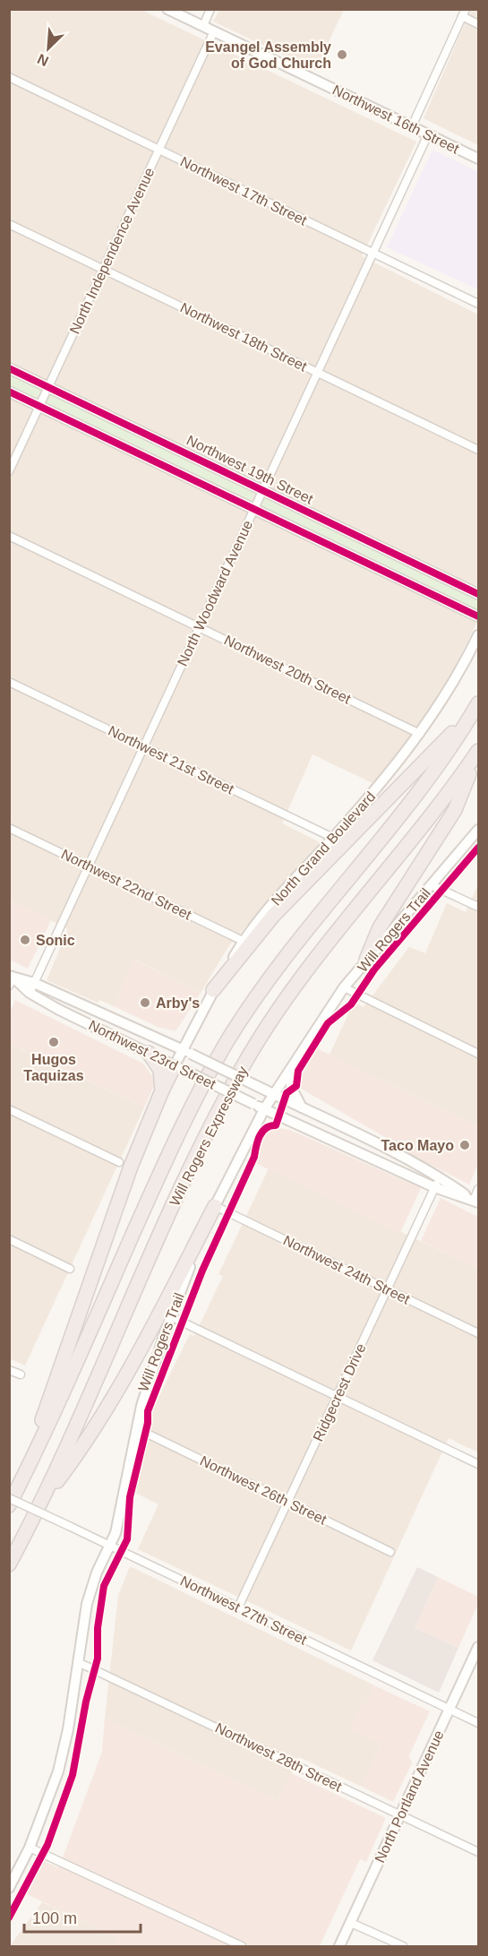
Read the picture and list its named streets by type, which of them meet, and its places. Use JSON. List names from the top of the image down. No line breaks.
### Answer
{"streets":{"highway":["Will Rogers Expressway"],"main road":["Northwest 16th Street","Northwest 19th Street","North Grand Boulevard","Northwest 23rd Street","North Portland Avenue"],"street":["Northwest 17th Street","North Independence Avenue","Northwest 18th Street","North Woodward Avenue","Northwest 20th Street","Northwest 21st Street","Northwest 22nd Street","Northwest 24th Street","Ridgecrest Drive","Northwest 26th Street","Northwest 27th Street","Northwest 28th Street"],"cycle path":["Will Rogers Trail"]},"crossings":[["Northwest 16th Street","North Independence Avenue"],["Northwest 16th Street","North Woodward Avenue"],["Northwest 17th Street","North Independence Avenue"],["Northwest 17th Street","North Woodward Avenue"],["North Independence Avenue","Northwest 18th Street"],["North Independence Avenue","Northwest 19th Street"],["Northwest 18th Street","North Woodward Avenue"],["Northwest 19th Street","North Woodward Avenue"],["North Woodward Avenue","Northwest 20th Street"],["North Woodward Avenue","Northwest 21st Street"],["North Woodward Avenue","Northwest 22nd Street"],["North Woodward Avenue","Northwest 23rd Street"],["Northwest 20th Street","North Grand Boulevard"],["Northwest 21st Street","North Grand Boulevard"],["North Grand Boulevard","Northwest 22nd Street"],["North Grand Boulevard","Northwest 23rd Street"],["Northwest 23rd Street","Ridgecrest Drive"],["Will Rogers Expressway","Northwest 27th Street"],["Northwest 24th Street","Ridgecrest Drive"],["Ridgecrest Drive","Northwest 26th Street"],["Ridgecrest Drive","Northwest 27th Street"],["Northwest 27th Street","North Portland Avenue"],["Northwest 28th Street","North Portland Avenue"]],"places":["Evangel Assembly of God Church","Sonic","Arby's","Hugos Taquizas","Taco Mayo"],"scale_bar":"100 m","north":"bottom left"}
